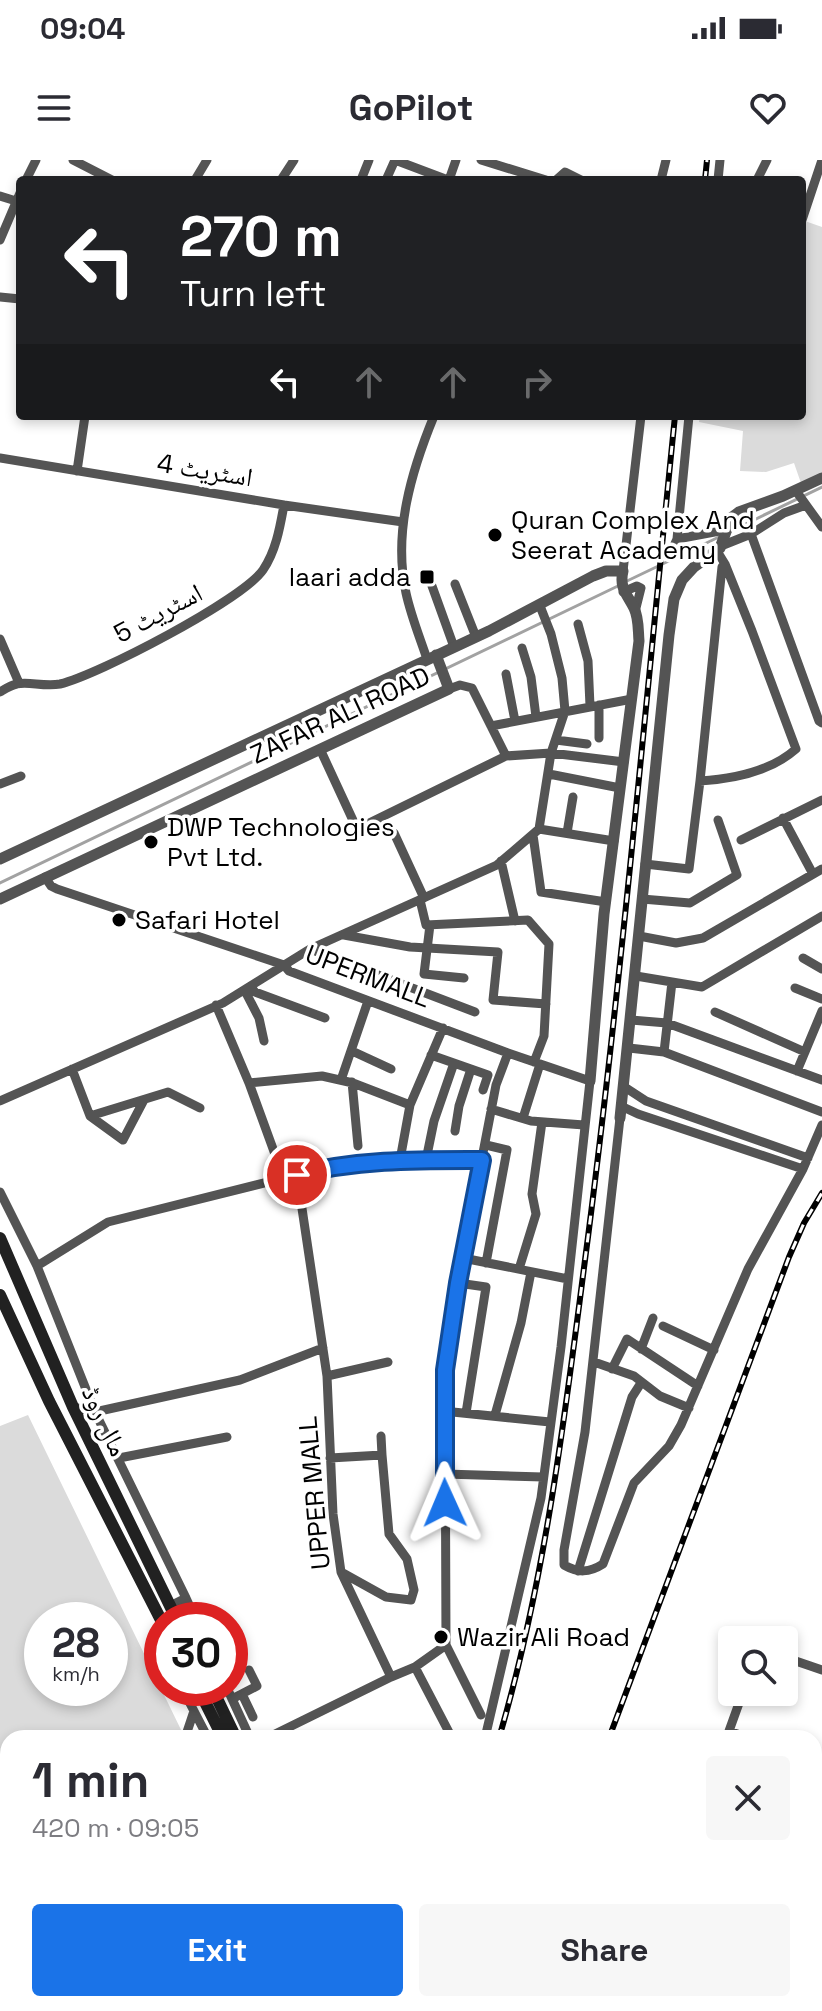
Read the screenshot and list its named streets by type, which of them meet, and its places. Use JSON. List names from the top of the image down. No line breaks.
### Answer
{"streets":{"main road":["مال روڈ"],"street":["اسٹریٹ 4","اسٹریٹ 5","ZAFAR ALI ROAD","UPERMALL","UPPER MALL"]},"crossings":[["اسٹریٹ 4","اسٹریٹ 5"],["ZAFAR ALI ROAD","UPERMALL"]],"places":{"other":["Quran Complex And Seerat Academy","DWP Technologies Pvt Ltd.","Safari Hotel","Wazir Ali Road"],"transit":["laari adda"]},"page":{"status":"09:04","header":"GoPilot","turn":["270 m","Turn left"],"speed":"28 km/h","limit":"30","heading":["1 min","420 m · 09:05"],"buttons":["Exit","Share"]}}
